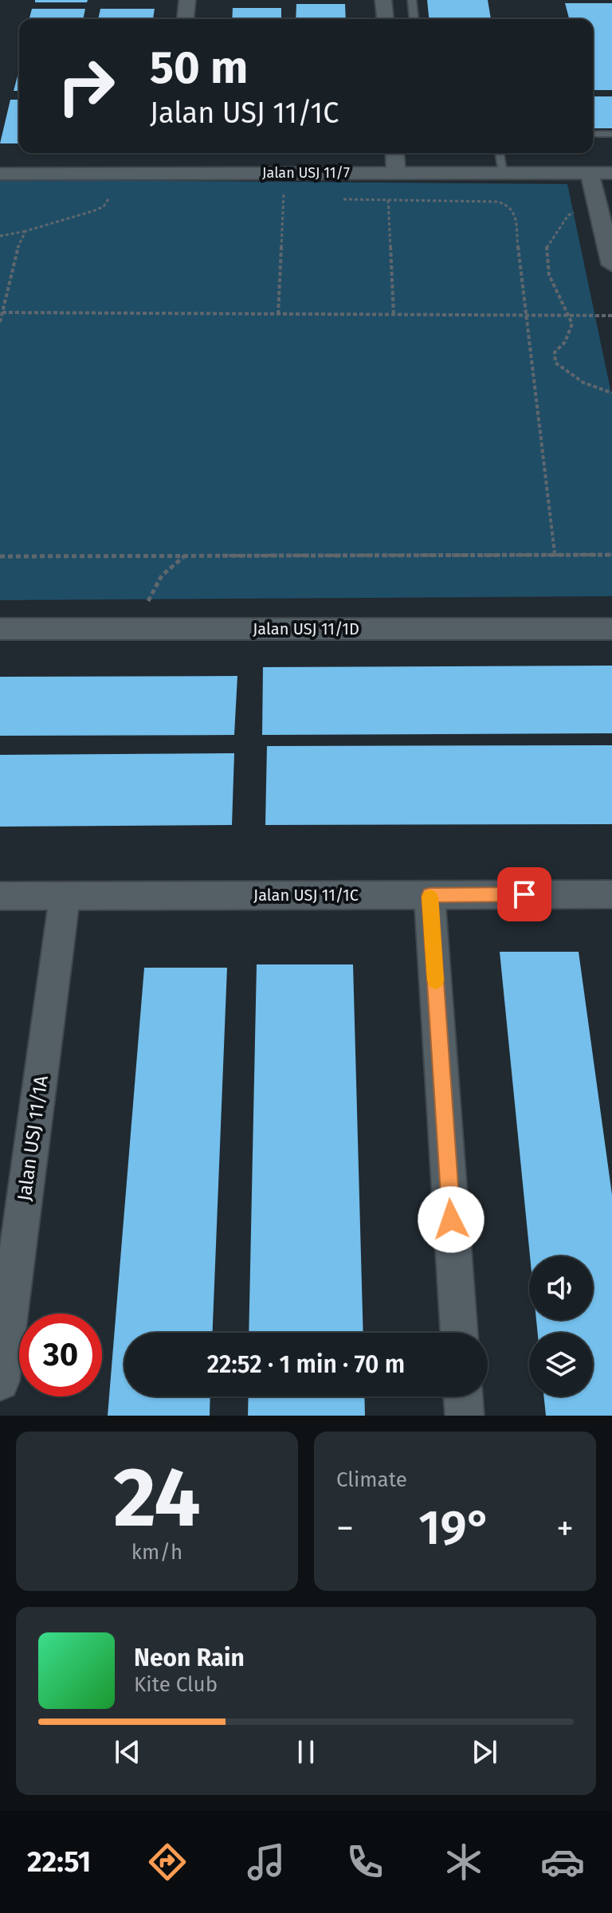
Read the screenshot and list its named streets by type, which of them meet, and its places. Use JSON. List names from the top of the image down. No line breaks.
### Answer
{"streets":{"street":["Jalan USJ 11/7","Jalan USJ 11/1D","Jalan USJ 11/1C","Jalan USJ 11/1A"]},"crossings":[["Jalan USJ 11/1C","Jalan USJ 11/1A"]],"page":{"turn":["50 m","Jalan USJ 11/1C"],"limit":"30","trip":"22:52 · 1 min · 70 m","tile":[["24","km/h"],"Climate"],"heat":["−","19°","+"],"song":["Neon Rain","Kite Club"],"tabs":"22:51"}}
